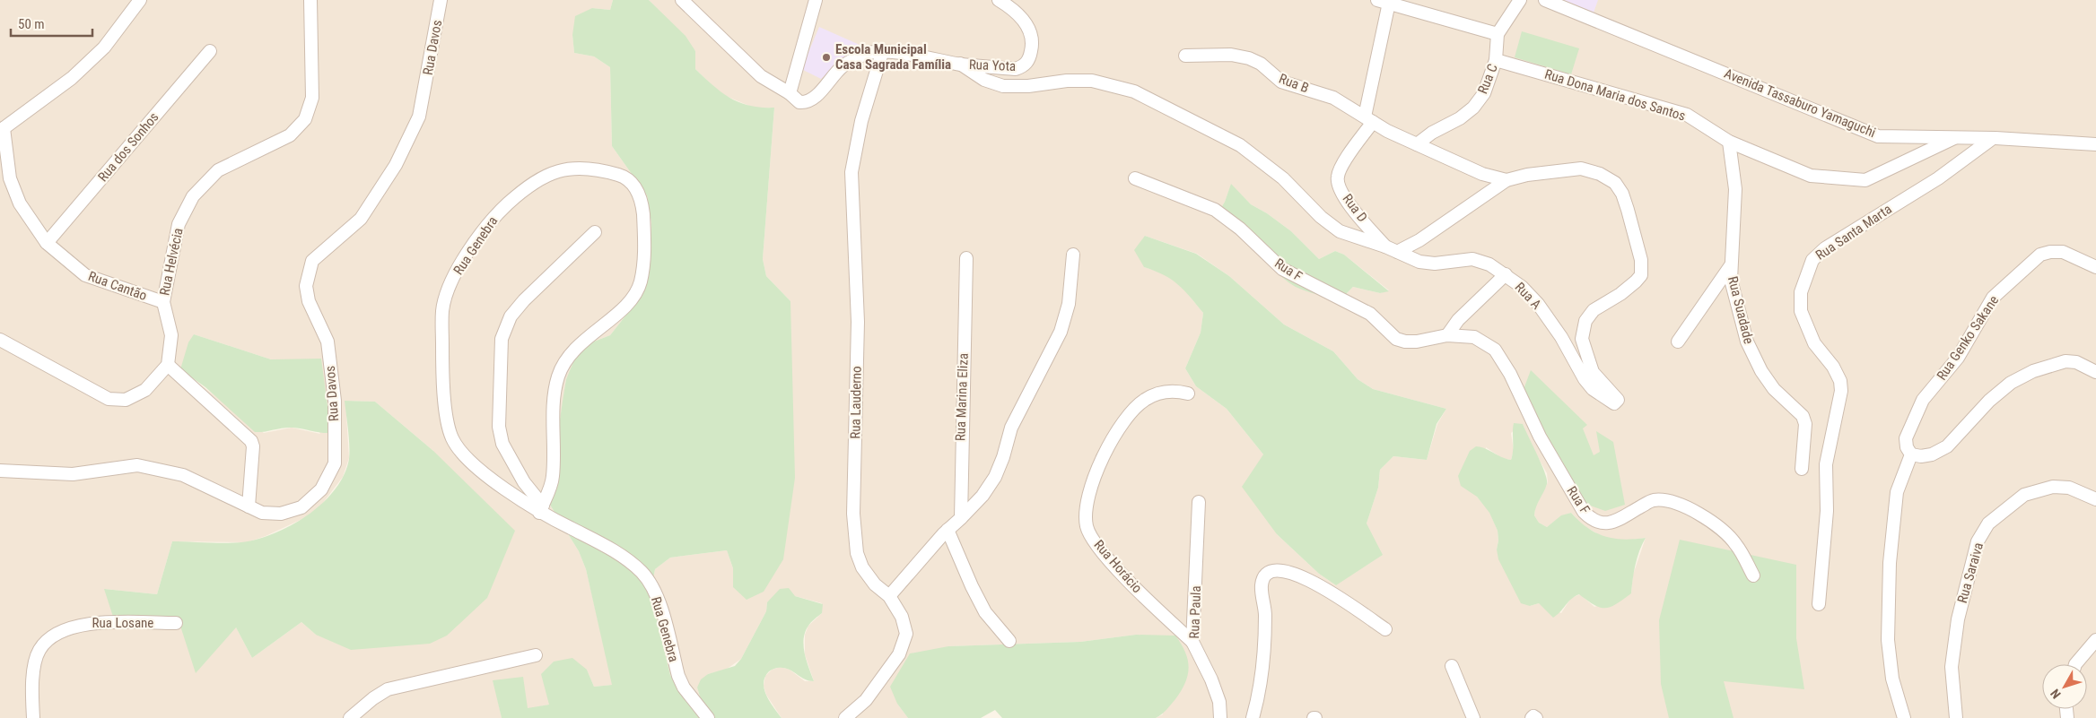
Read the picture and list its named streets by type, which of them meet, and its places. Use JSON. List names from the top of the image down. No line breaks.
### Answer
{"streets":{"street":["Rua Davos","Rua Yota","Rua C","Rua B","Rua Dona Maria dos Santos","Avenida Tassaburo Yamaguchi","Rua dos Sonhos","Rua D","Rua Santa Marta","Rua Genebra","Rua Helvécia","Rua F","Rua Cantão","Rua A","Rua Suadade","Rua Genko Sakane","Rua Marina Eliza","Rua Lauderno","Rua Horácio","Rua Saraiva","Rua Paula","Rua Losane"]},"crossings":[["Rua Yota","Rua A"],["Rua Yota","Rua Lauderno"],["Rua C","Rua B"],["Rua C","Rua Dona Maria dos Santos"],["Rua B","Rua D"],["Rua B","Rua A"],["Rua Dona Maria dos Santos","Rua Suadade"],["Avenida Tassaburo Yamaguchi","Rua Santa Marta"],["Rua dos Sonhos","Rua Cantão"],["Rua D","Rua A"],["Rua Helvécia","Rua Cantão"],["Rua Horácio","Rua Paula"]],"places":["Escola Municipal Casa Sagrada Família"],"scale_bar":"50 m","north":"bottom left"}
